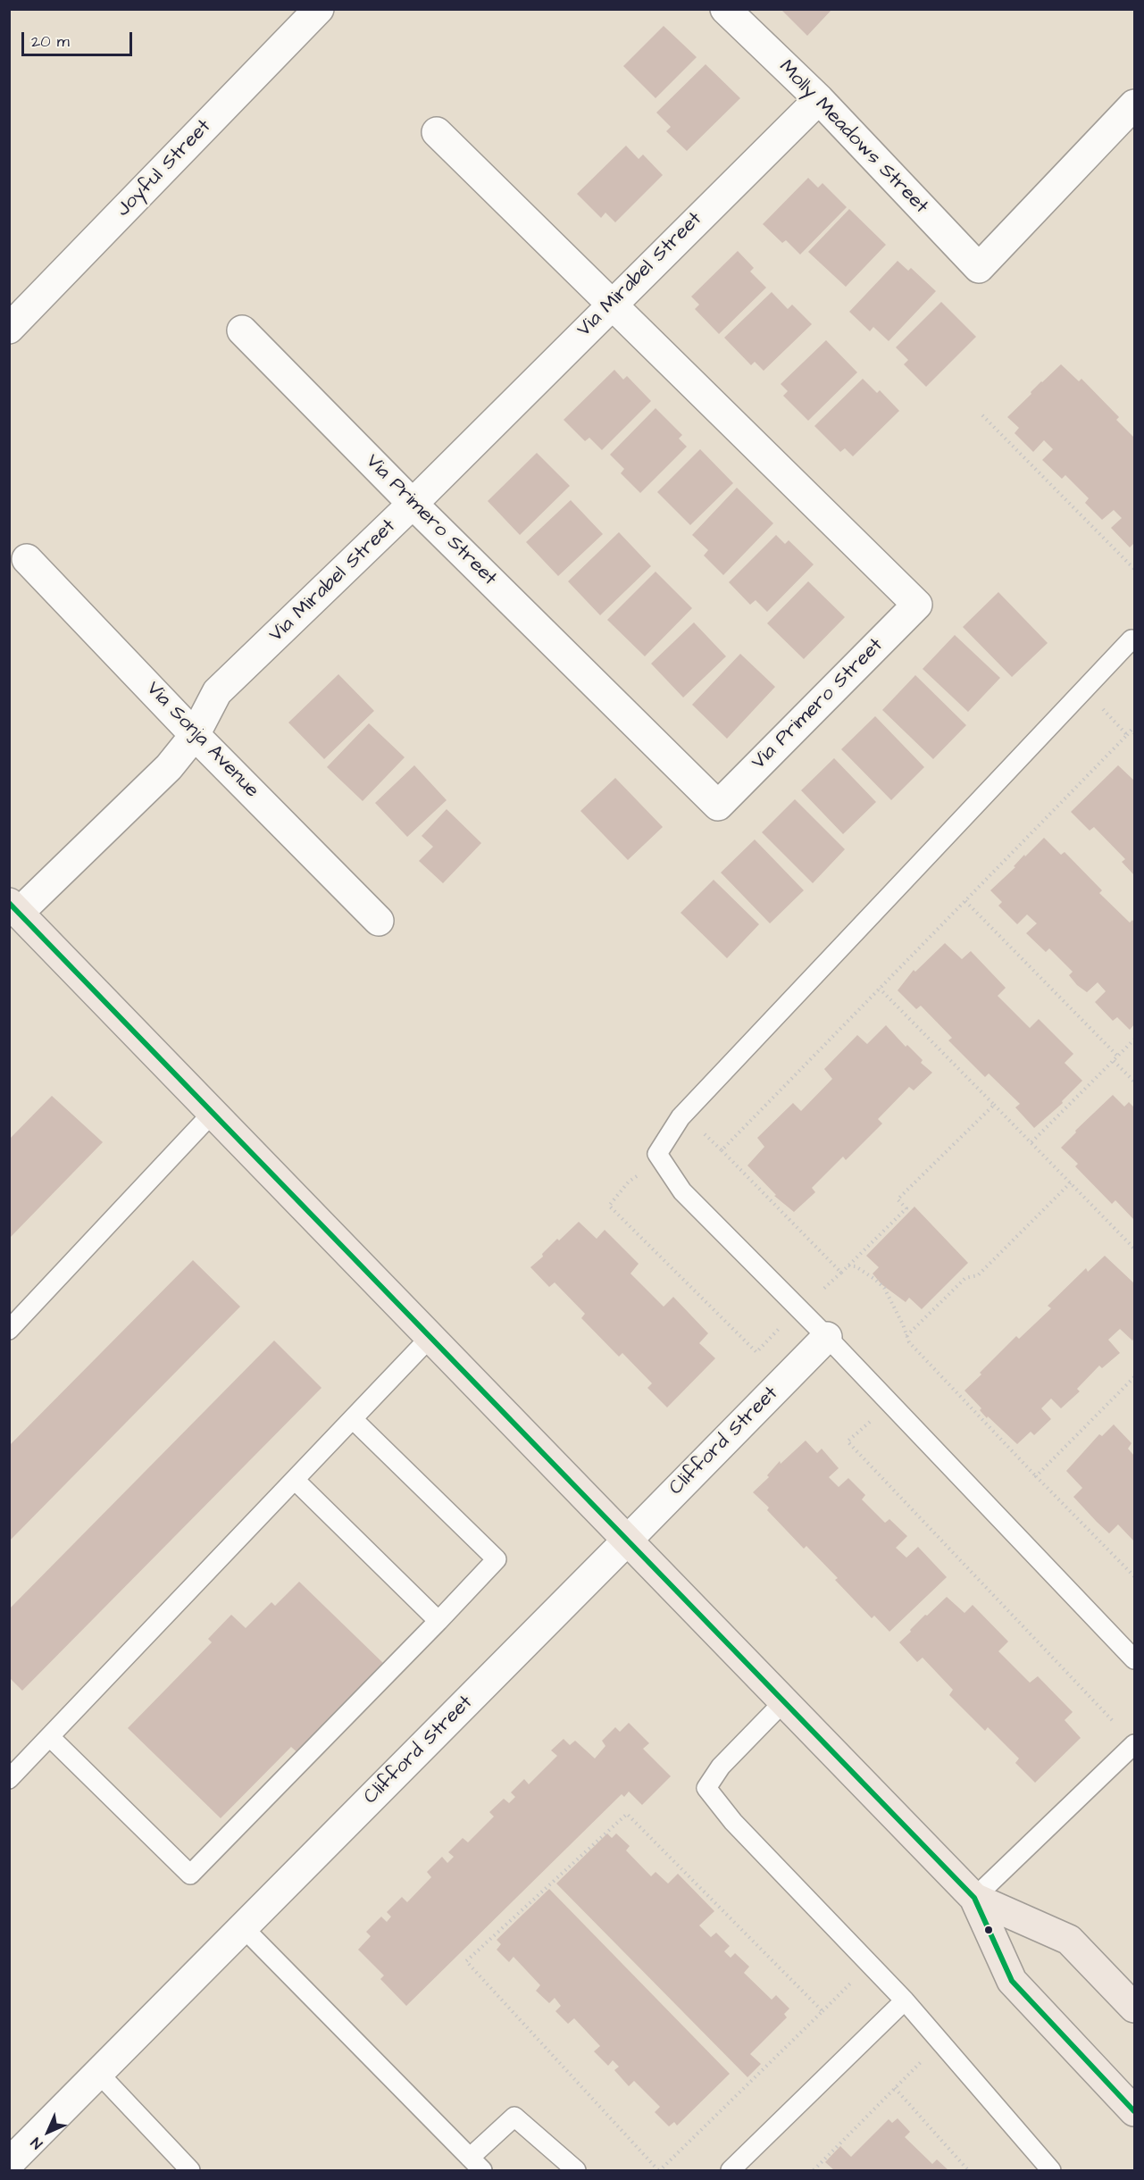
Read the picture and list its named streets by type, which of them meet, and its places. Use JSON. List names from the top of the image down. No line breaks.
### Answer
{"streets":{"street":["Molly Meadows Street","Joyful Street","Via Mirabel Street","Via Primero Street","Via Sonja Avenue","Clifford Street"]},"crossings":[["Molly Meadows Street","Via Mirabel Street"],["Via Mirabel Street","Via Primero Street"],["Via Mirabel Street","Via Sonja Avenue"]],"scale_bar":"20 m","north":"bottom left"}
